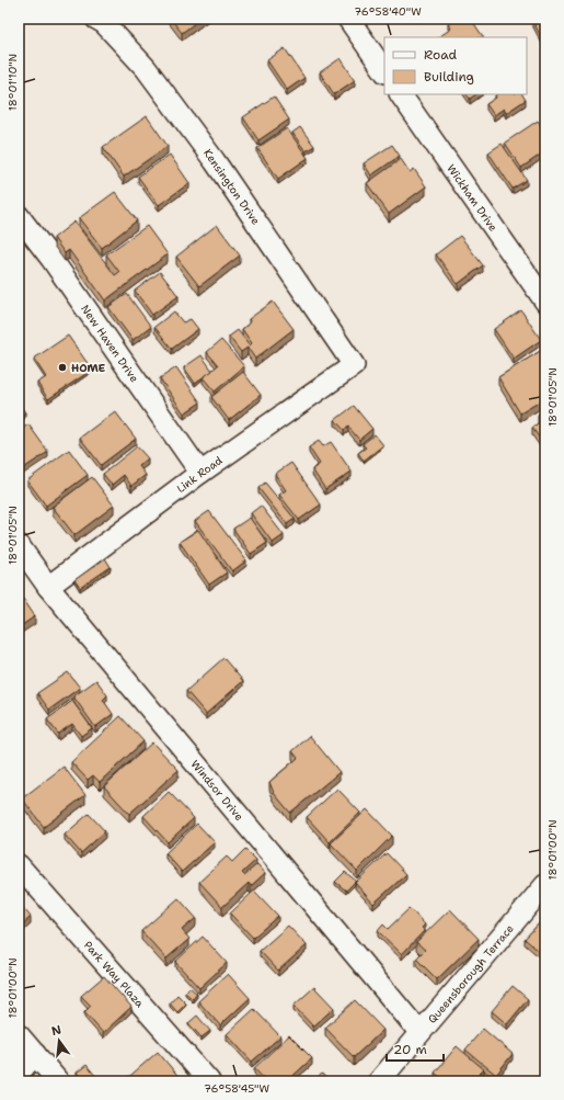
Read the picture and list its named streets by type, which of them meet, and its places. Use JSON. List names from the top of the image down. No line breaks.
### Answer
{"streets":{"street":["Kensington Drive","Wickham Drive","New Haven Drive","Link Road","Windsor Drive","Queensborough Terrace","Park Way Plaza"]},"crossings":[["Kensington Drive","Link Road"],["New Haven Drive","Link Road"],["Link Road","Windsor Drive"],["Windsor Drive","Queensborough Terrace"]],"places":["HOME"],"legend":["Road","Building"],"scale_bar":"20 m","north":"top","coordinates":["76°58'40\"W","18°01'10\"N","18°01'05\"N","18°01'00\"N","76°58'45\"W"]}
